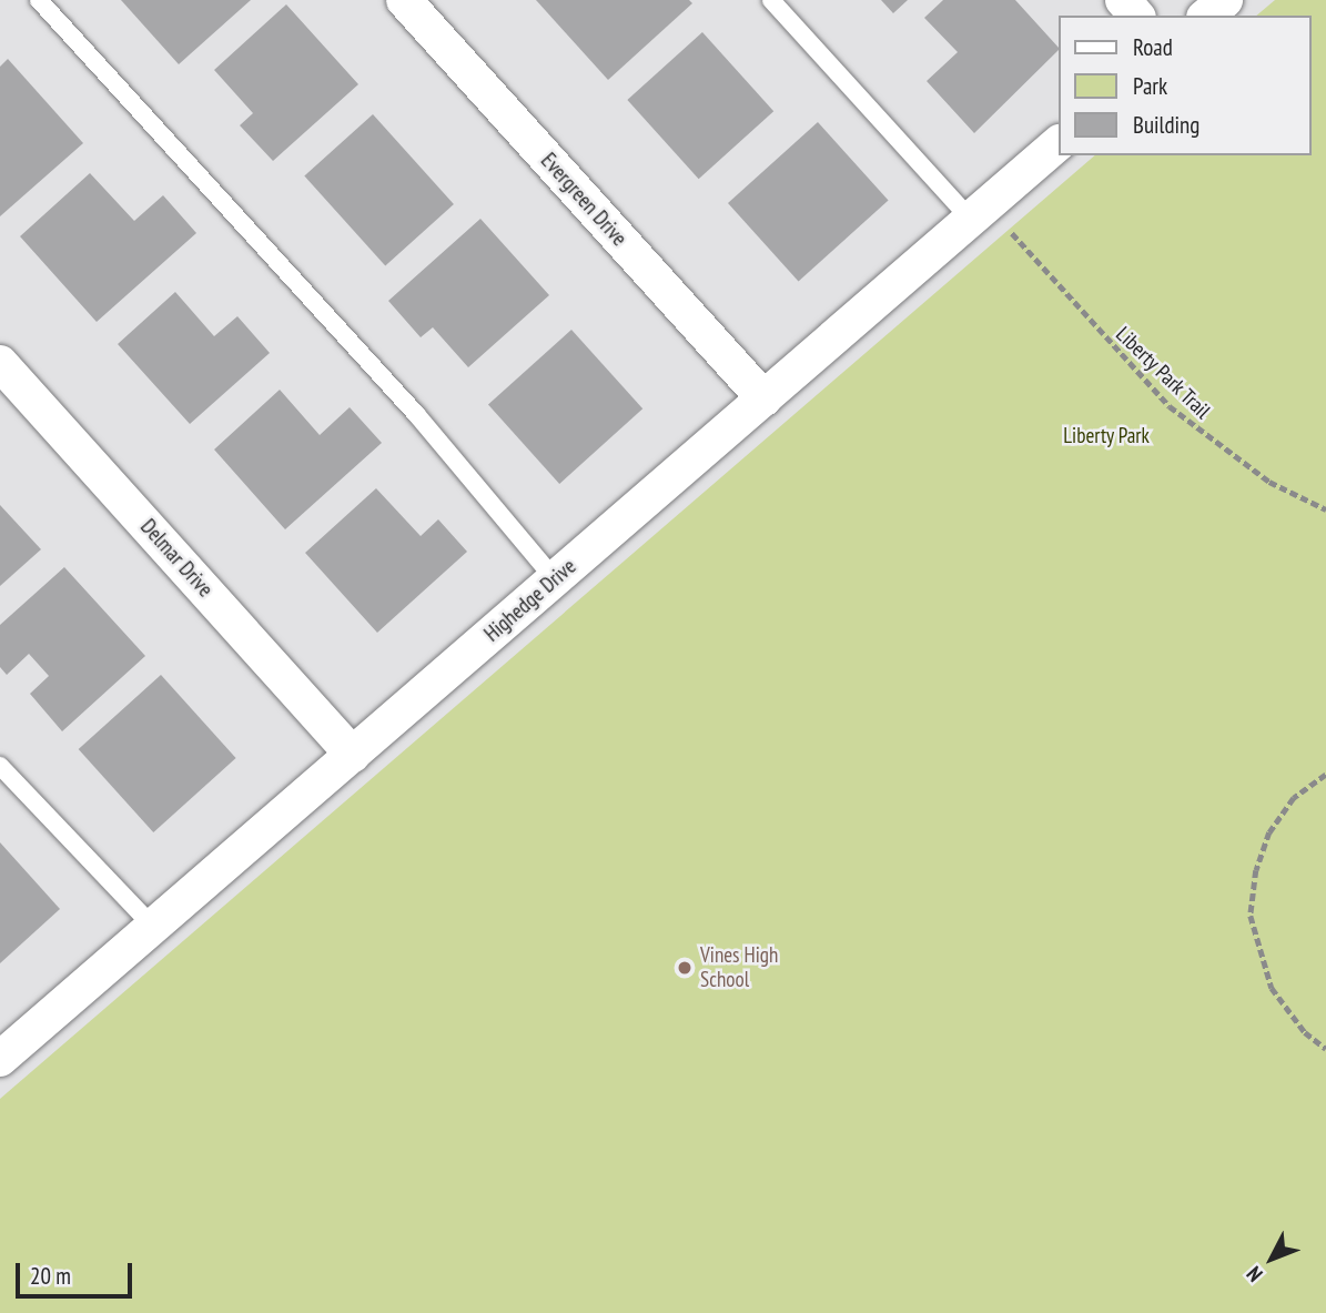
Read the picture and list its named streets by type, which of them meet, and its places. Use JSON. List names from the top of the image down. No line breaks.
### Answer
{"streets":{"street":["Evergreen Drive","Delmar Drive","Highedge Drive"],"path":["Liberty Park Trail"]},"crossings":[["Evergreen Drive","Highedge Drive"],["Liberty Park Trail","Highedge Drive"],["Delmar Drive","Highedge Drive"]],"parks":["Liberty Park"],"places":["Vines High School"],"legend":["Road","Park","Building"],"scale_bar":"20 m","north":"bottom left"}
